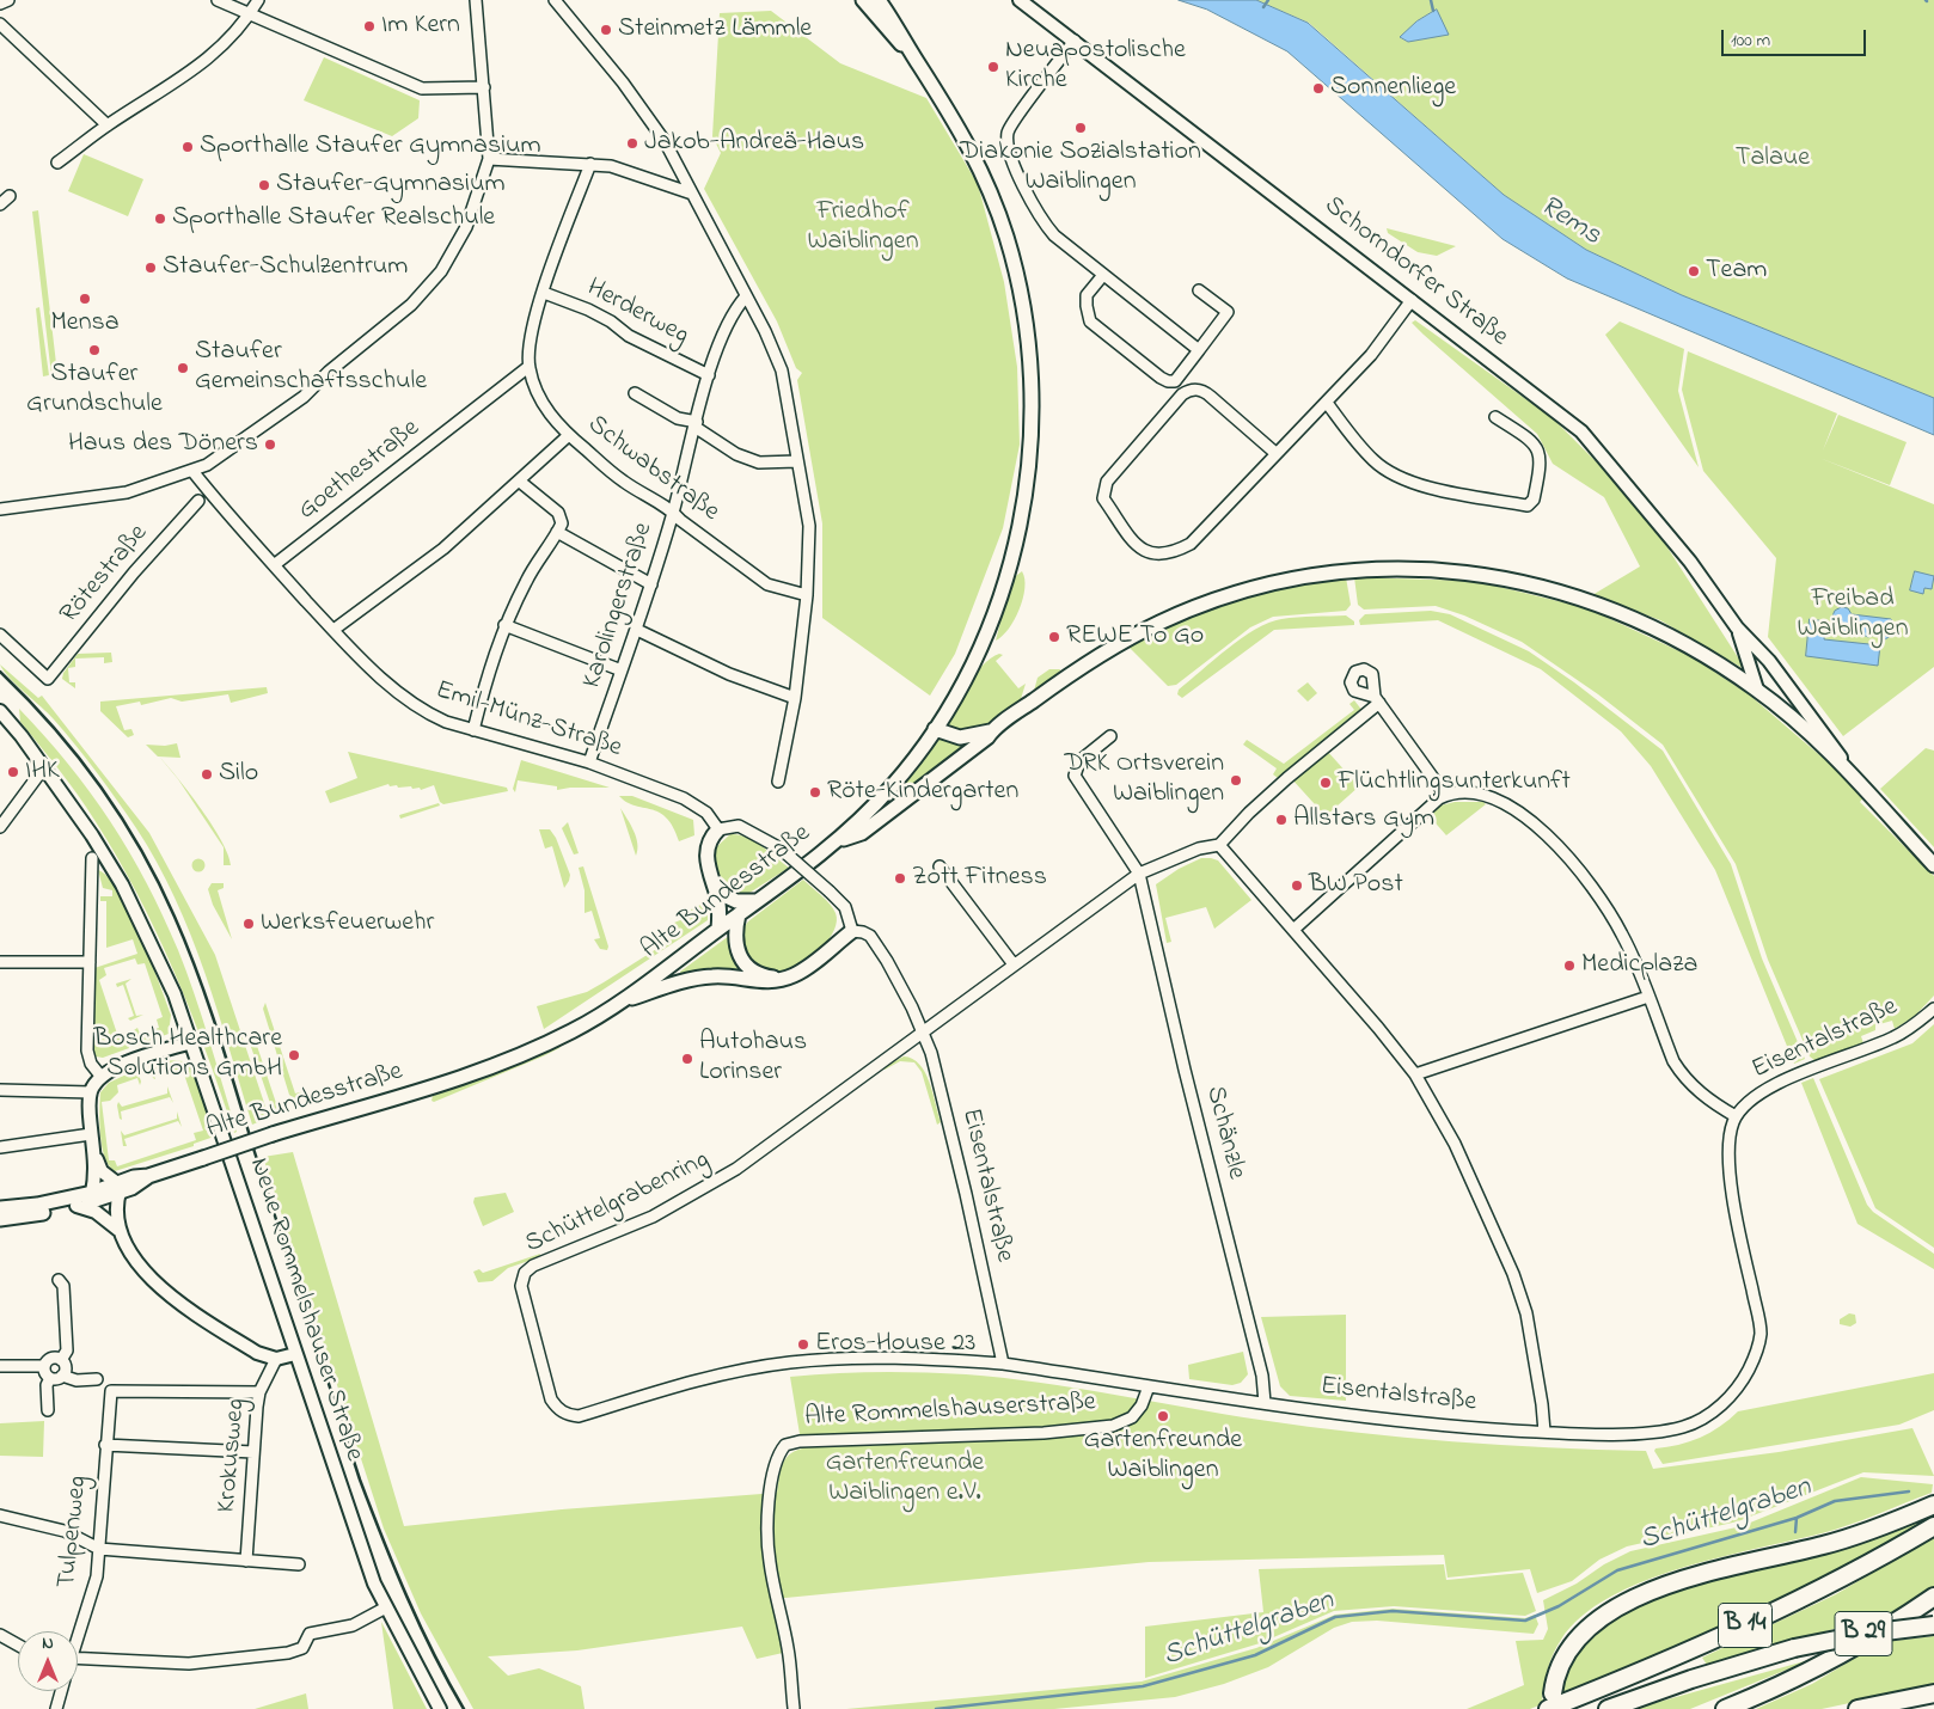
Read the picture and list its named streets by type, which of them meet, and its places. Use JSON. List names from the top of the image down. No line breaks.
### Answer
{"streets":{"highway":["B 14","B 29"],"main road":["Schorndorfer Straße","Alte Bundesstraße"],"street":["Herderweg","Schwabstraße","Goethestraße","Rötestraße","Karolingerstraße","Emil-Münz-Straße","Eisentalstraße","Schänzle","Schüttelgrabenring","Neue Rommelshauser Straße","Alte Rommelshauserstraße","Krokusweg","Tulpenweg"]},"crossings":[["Herderweg","Schwabstraße"],["Herderweg","Karolingerstraße"],["Schwabstraße","Goethestraße"],["Schwabstraße","Karolingerstraße"],["Goethestraße","Emil-Münz-Straße"],["Karolingerstraße","Emil-Münz-Straße"],["Eisentalstraße","Schänzle"],["Eisentalstraße","Schüttelgrabenring"],["Eisentalstraße","Alte Rommelshauserstraße"],["Krokusweg","Tulpenweg"]],"water":["Rems","Schüttelgraben"],"parks":["Talaue","Friedhof Waiblingen","Freibad Waiblingen","Gartenfreunde Waiblingen e.V."],"places":["Im Kern","Steinmetz Lämmle","Neuapostolische Kirche","Sonnenliege","Diakonie Sozialstation Waiblingen","Jakob-Andreä-Haus","Sporthalle Staufer Gymnasium","Staufer-Gymnasium","Sporthalle Staufer Realschule","Staufer-Schulzentrum","Team","Mensa","Staufer Grundschule","Staufer Gemeinschaftsschule","Haus des Döners","REWE To Go","IHK","Silo","DRK Ortsverein Waiblingen","Flüchtlingsunterkunft","Röte-Kindergarten","Allstars Gym","Zott Fitness","BW Post","Werksfeuerwehr","Medicplaza","Bosch Healthcare Solutions GmbH","Autohaus Lorinser","Eros-House 23","Gartenfreunde Waiblingen"],"scale_bar":"100 m","north":"top"}
